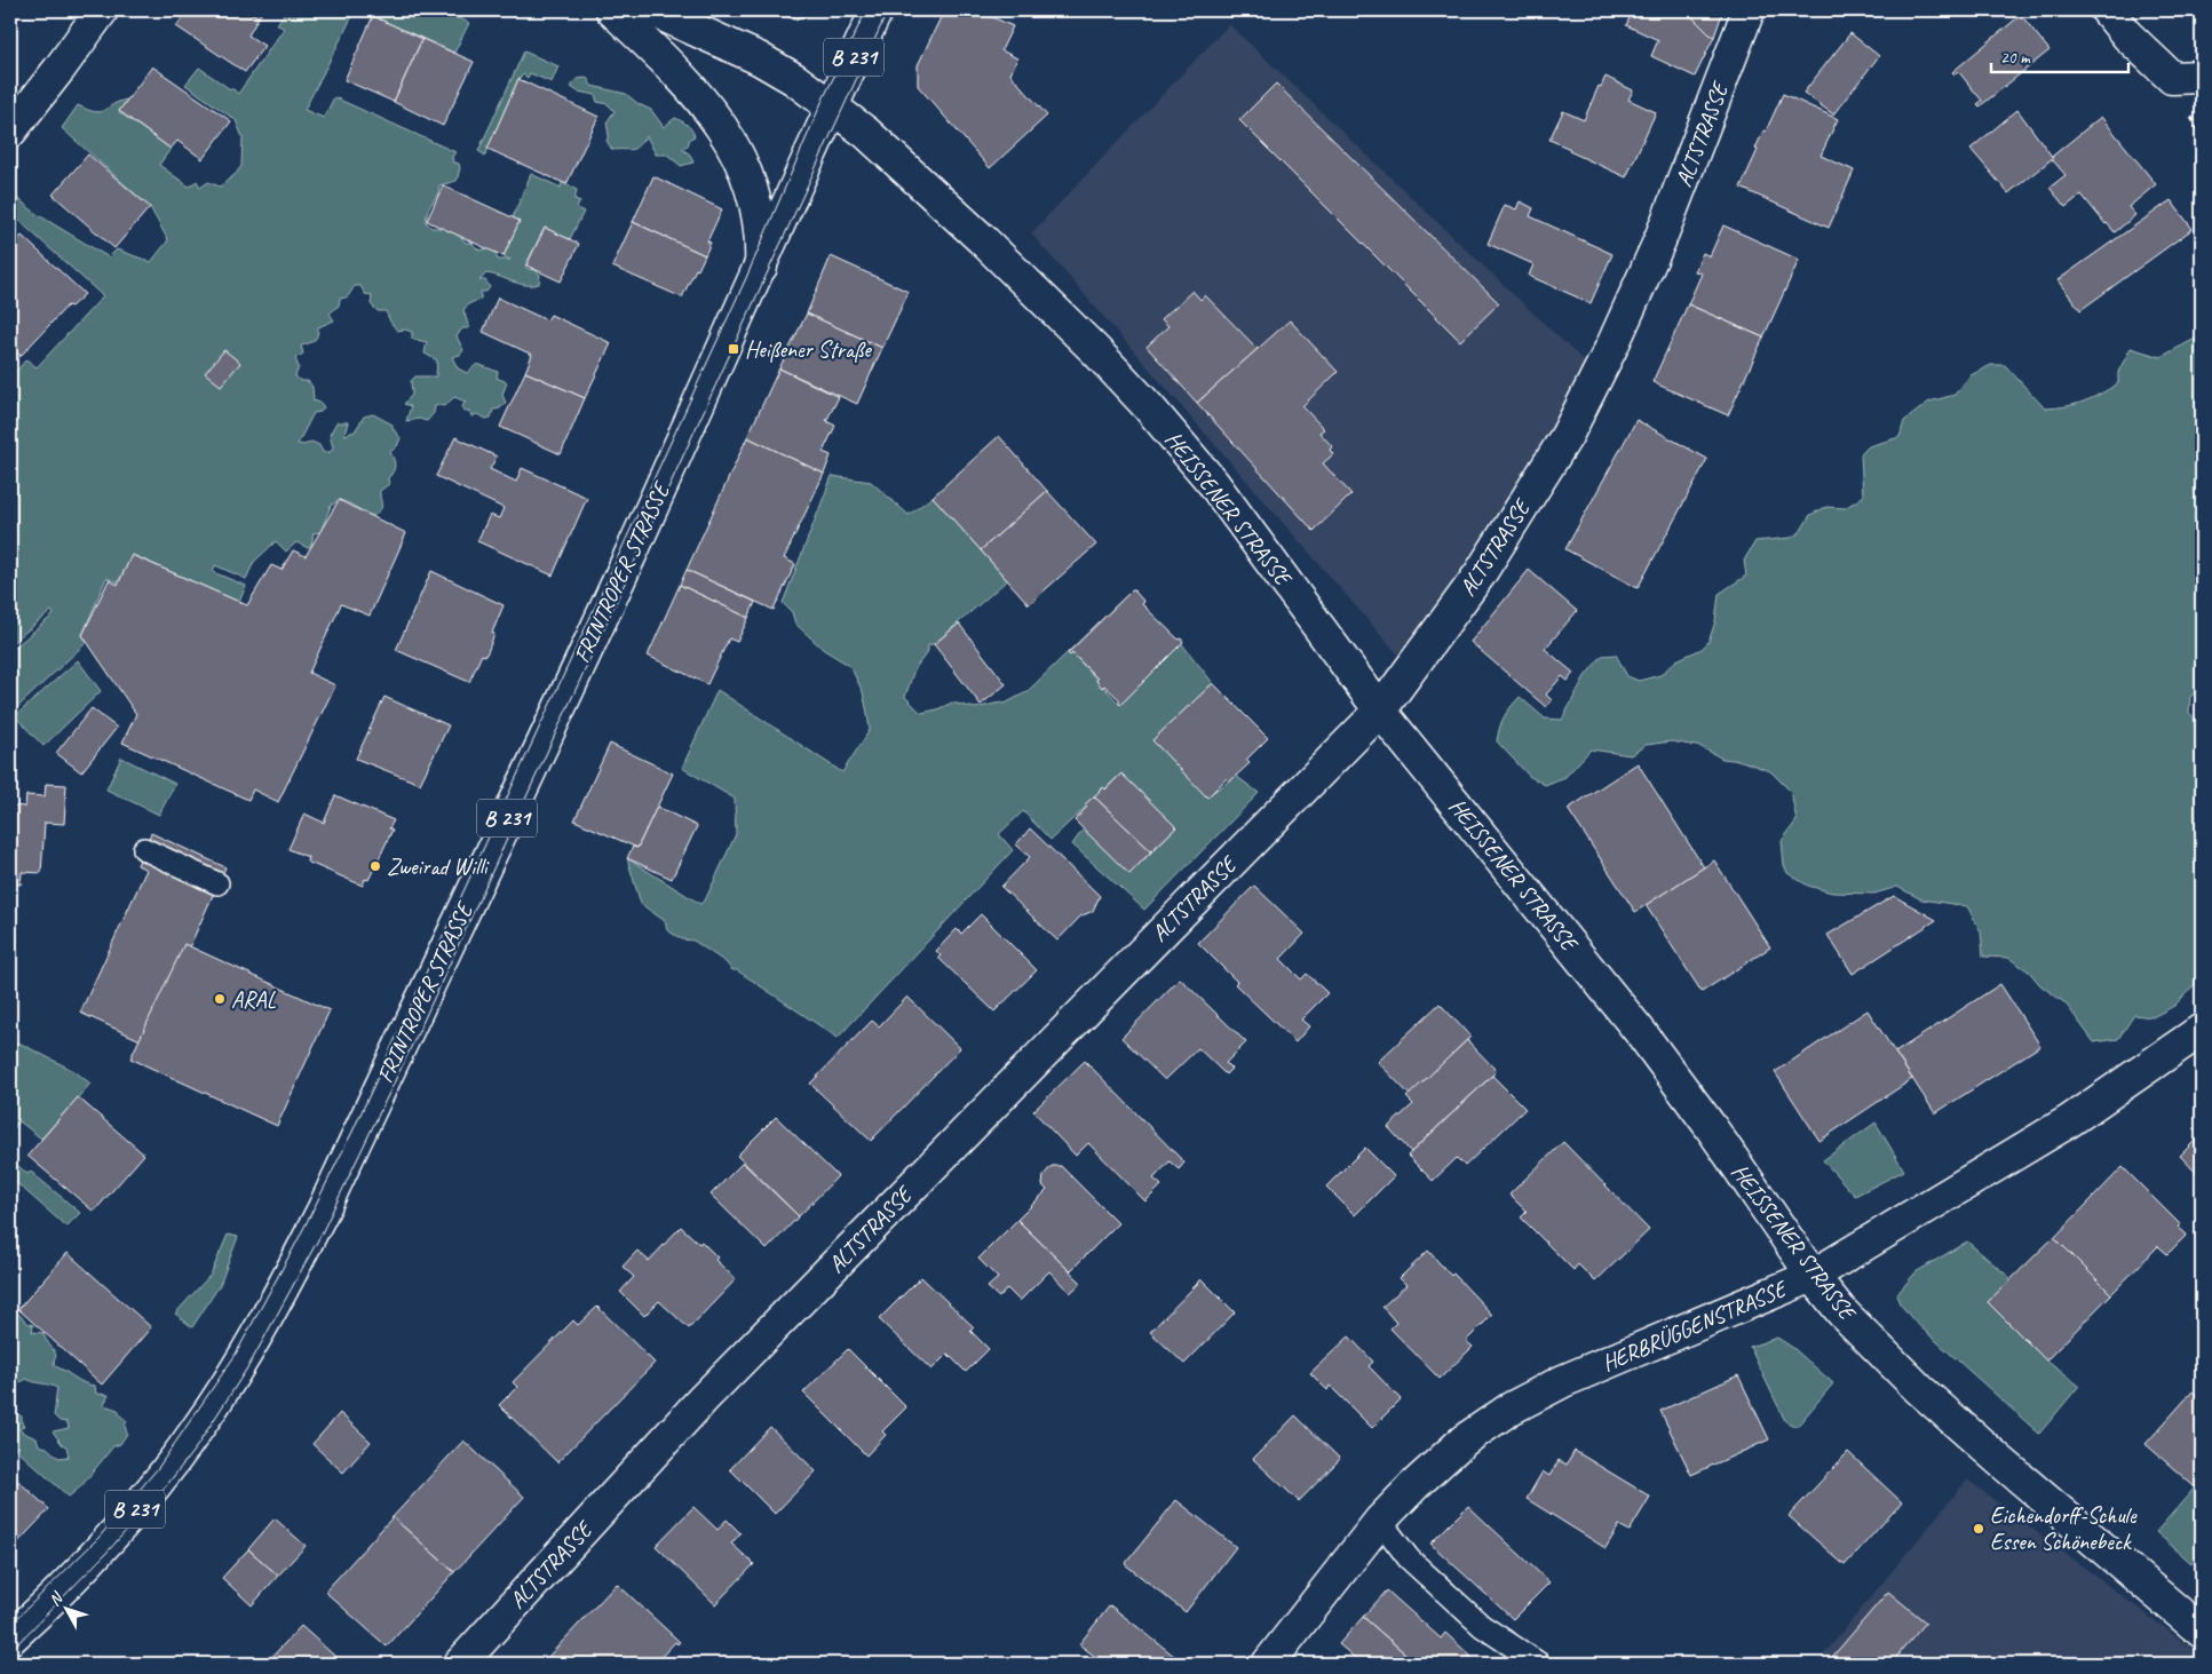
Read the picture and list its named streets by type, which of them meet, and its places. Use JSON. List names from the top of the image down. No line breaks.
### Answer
{"streets":{"street":["B 231","ALTSTRASSE","HEISSENER STRASSE","FRINTROPER STRASSE","HERBRÜGGENSTRASSE"]},"crossings":[["ALTSTRASSE","HEISSENER STRASSE"],["HEISSENER STRASSE","FRINTROPER STRASSE"],["HEISSENER STRASSE","HERBRÜGGENSTRASSE"]],"places":{"transit":["Heißener Straße"],"other":["Zweirad Willi","ARAL","Eichendorff-Schule Essen Schönebeck"]},"scale_bar":"20 m","north":"top left"}
